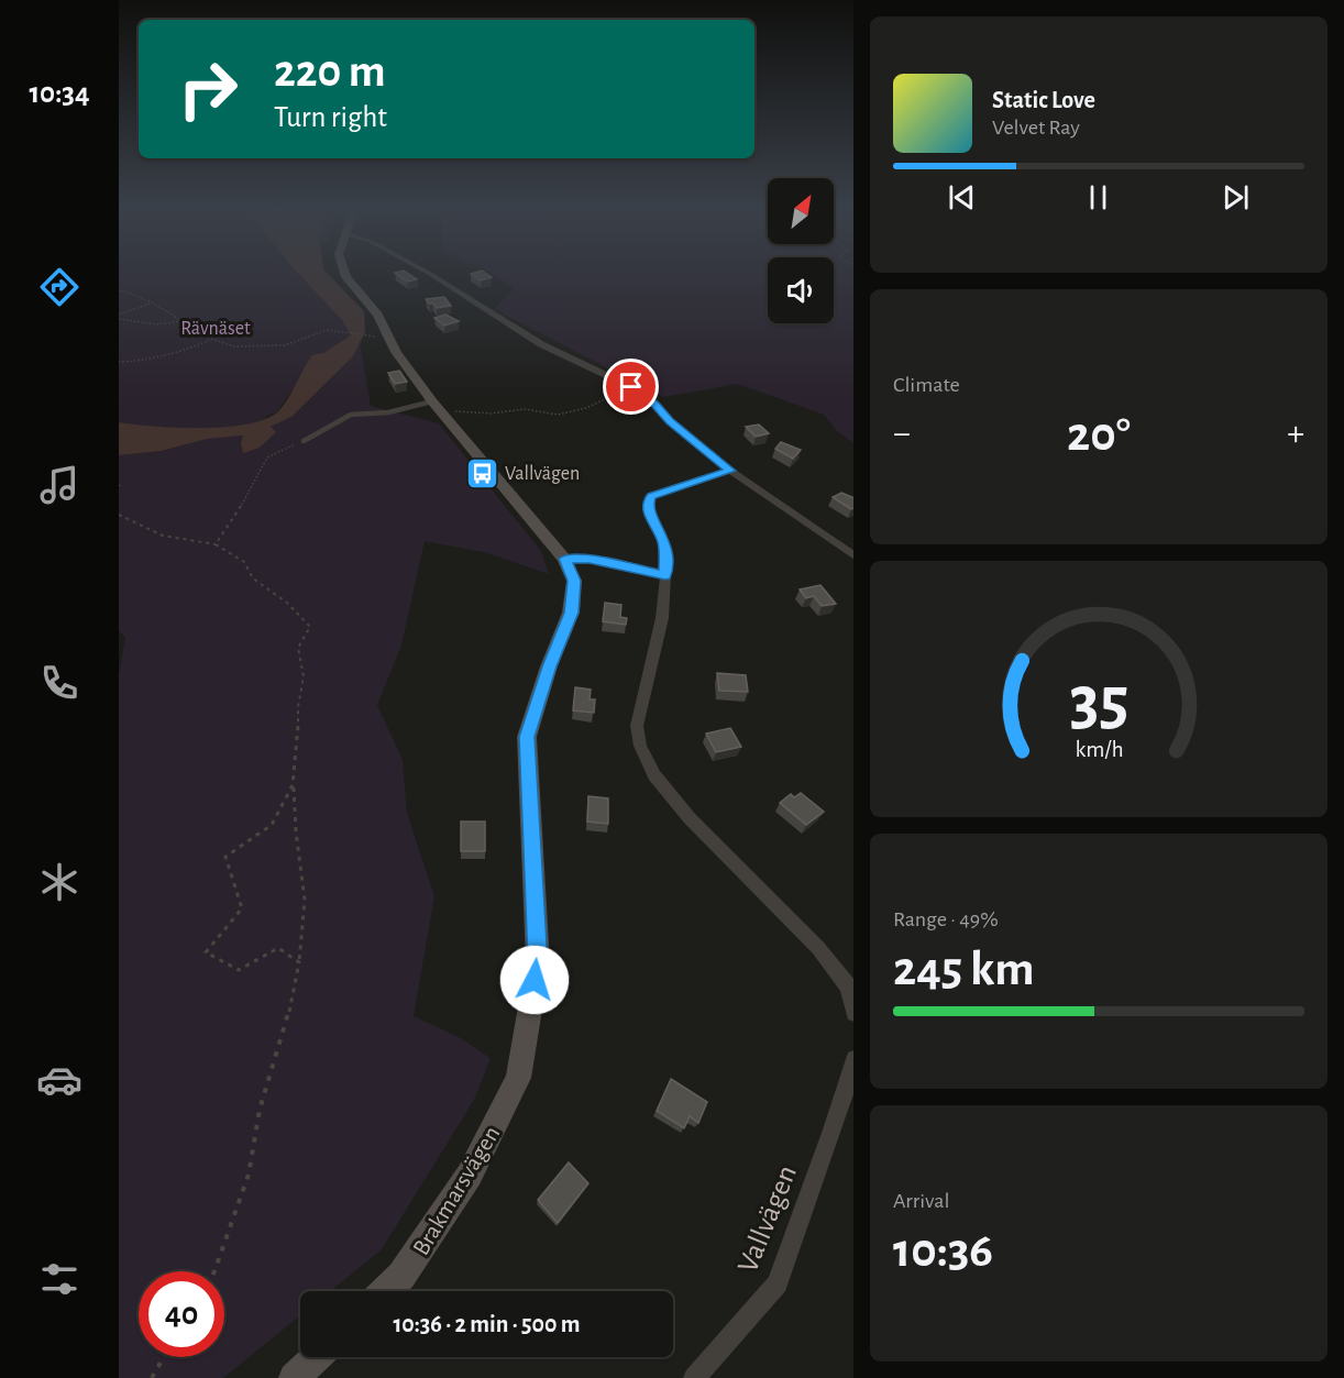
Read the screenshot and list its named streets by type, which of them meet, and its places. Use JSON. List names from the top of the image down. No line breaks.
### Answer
{"streets":{"street":["Brakmarsvägen","Vallvägen"]},"parks":["Rävnäset"],"places":{"bus stop":["Vallvägen"]},"north":"top right","page":{"tabs":"10:34","turn":["220 m","Turn right"],"song":["Static Love","Velvet Ray"],"tile":["Climate",["Range · 49%","245 km"],["Arrival","10:36"]],"heat":["−","20°","+"],"limit":"40","trip":"10:36 · 2 min · 500 m","gauge":["35","km/h"]}}
